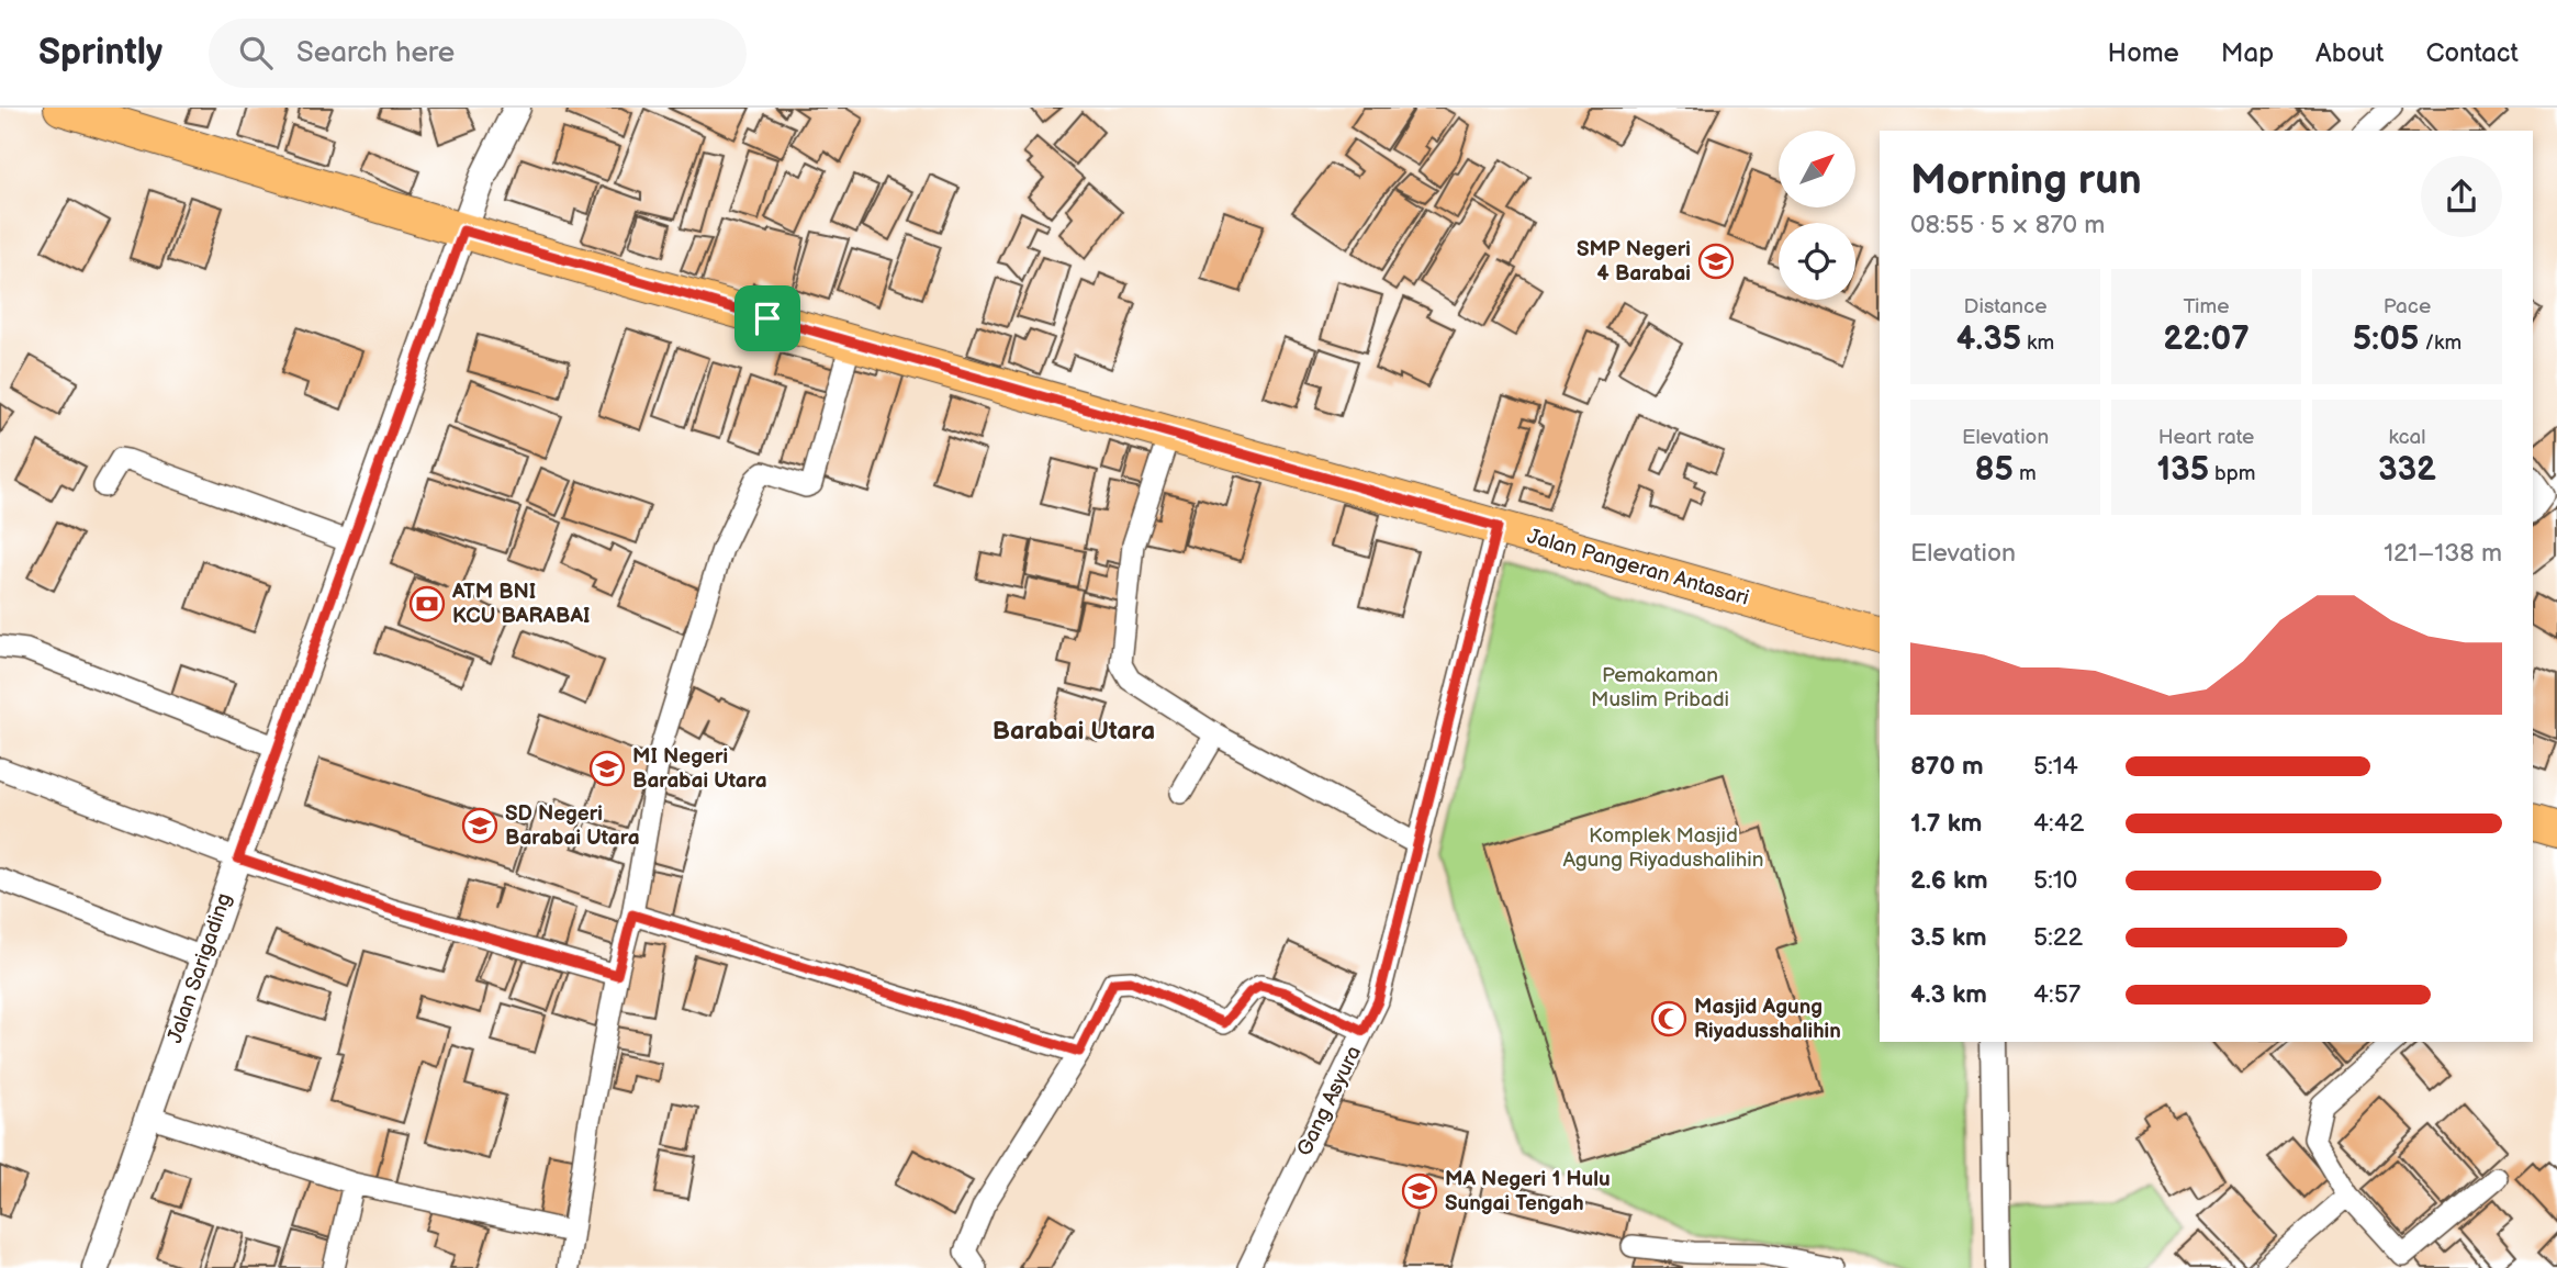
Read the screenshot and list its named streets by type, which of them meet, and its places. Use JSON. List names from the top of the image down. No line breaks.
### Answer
{"streets":{"main road":["Jalan Pangeran Antasari"],"street":["Jalan Sarigading","Gang Asyura"]},"crossings":[["Jalan Pangeran Antasari","Jalan Sarigading"],["Jalan Pangeran Antasari","Gang Asyura"]],"districts":["Barabai Utara"],"parks":["Pemakaman Muslim Pribadi","Komplek Masjid Agung Riyadushalihin"],"places":{"school or university":["SMP Negeri 4 Barabai","MI Negeri Barabai Utara","SD Negeri Barabai Utara","MA Negeri 1 Hulu Sungai Tengah"],"bank":["ATM BNI KCU BARABAI"],"mosque":["Masjid Agung Riyadusshalihin"]},"north":"top right","page":{"header":"Sprintly","search":"Search here","nav":["Home","Map","About","Contact"],"heading":["Morning run","08:55 · 5 × 870 m"],"stats":[["Distance","4.35 km"],["Time","22:07"],["Pace","5:05 /km"],["Elevation","85 m"],["Heart rate","135 bpm"],["kcal","332"]],"chart":["Elevation","121–138 m"],"list":[{"name":"870 m","note":"5:14"},{"name":"1.7 km","note":"4:42"},{"name":"2.6 km","note":"5:10"},{"name":"3.5 km","note":"5:22"},{"name":"4.3 km","note":"4:57"}]}}
